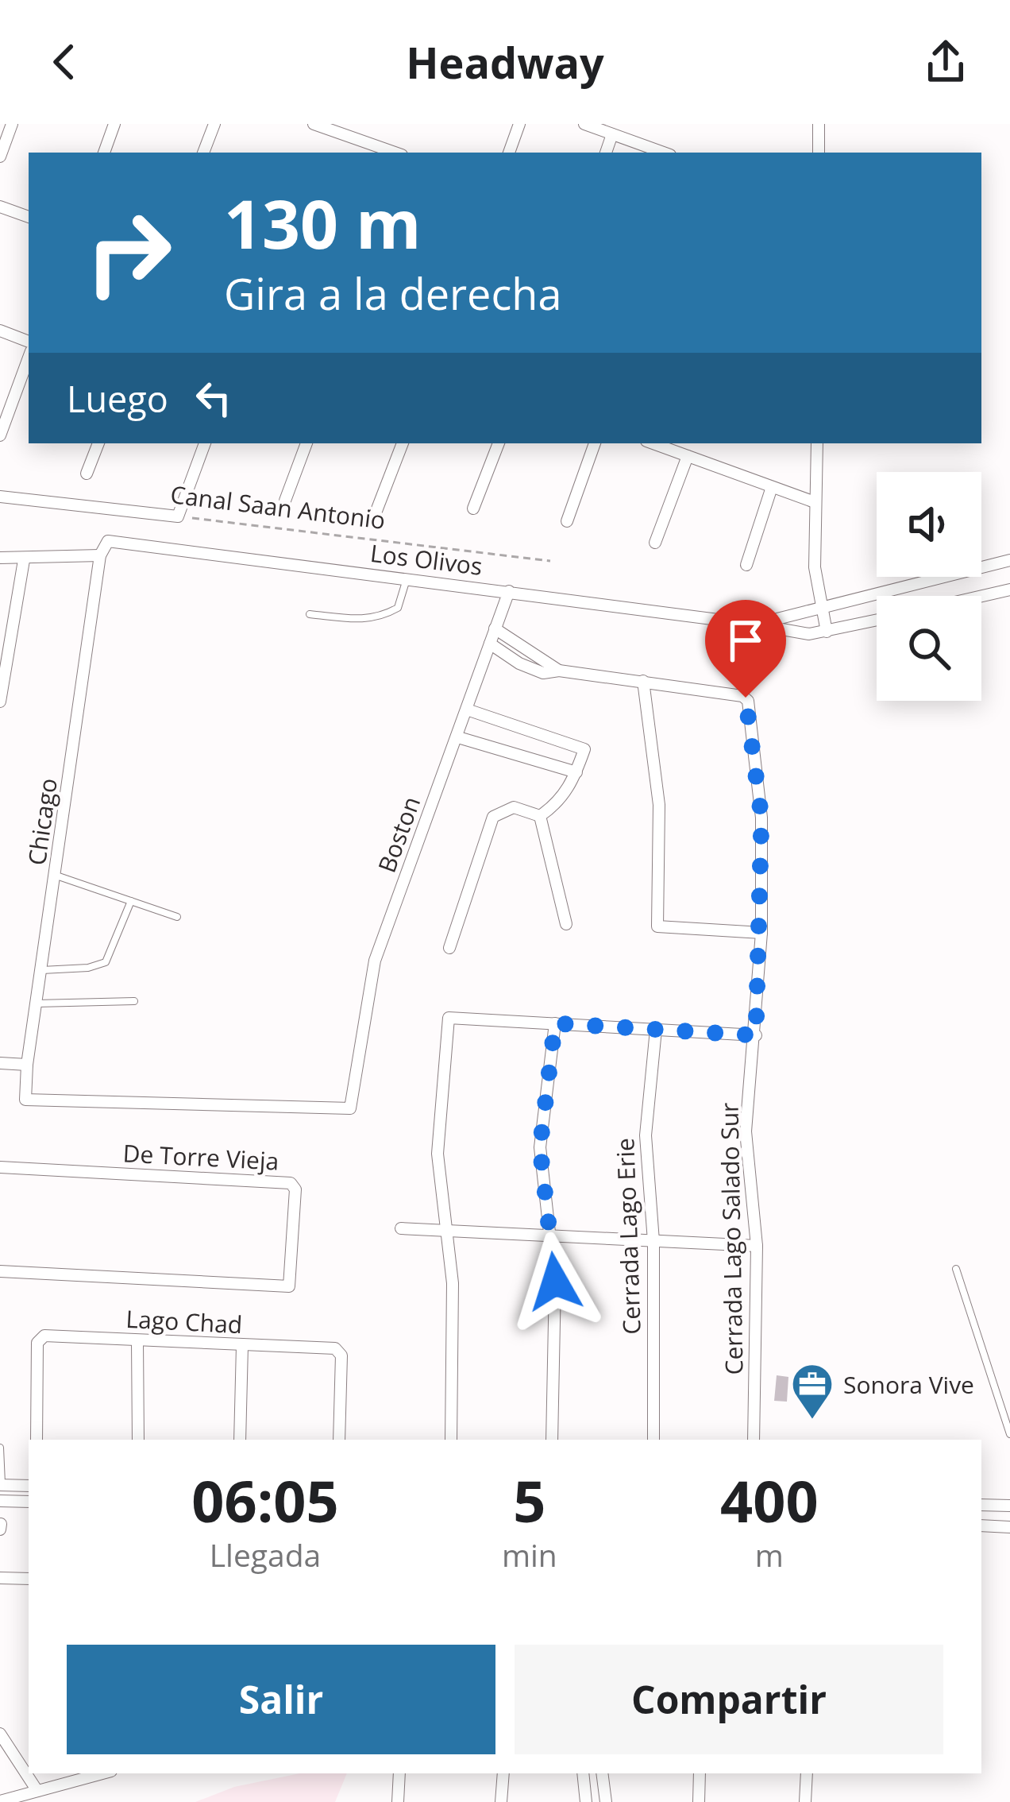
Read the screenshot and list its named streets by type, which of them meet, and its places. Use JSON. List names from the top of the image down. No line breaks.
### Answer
{"streets":{"street":["Canal Saan Antonio","Los Olivos","Chicago","Boston","De Torre Vieja","Cerrada Lago Erie","Cerrada Lago Salado Sur","Lago Chad"]},"crossings":[["Los Olivos","Chicago"],["Los Olivos","Boston"],["Chicago","Boston"]],"places":{"office":["Sonora Vive"]},"page":{"header":"Headway","turn":["130 m","Gira a la derecha"],"then":"Luego","eta":["06:05","Llegada","5","min","400","m"],"buttons":["Salir","Compartir"]}}
